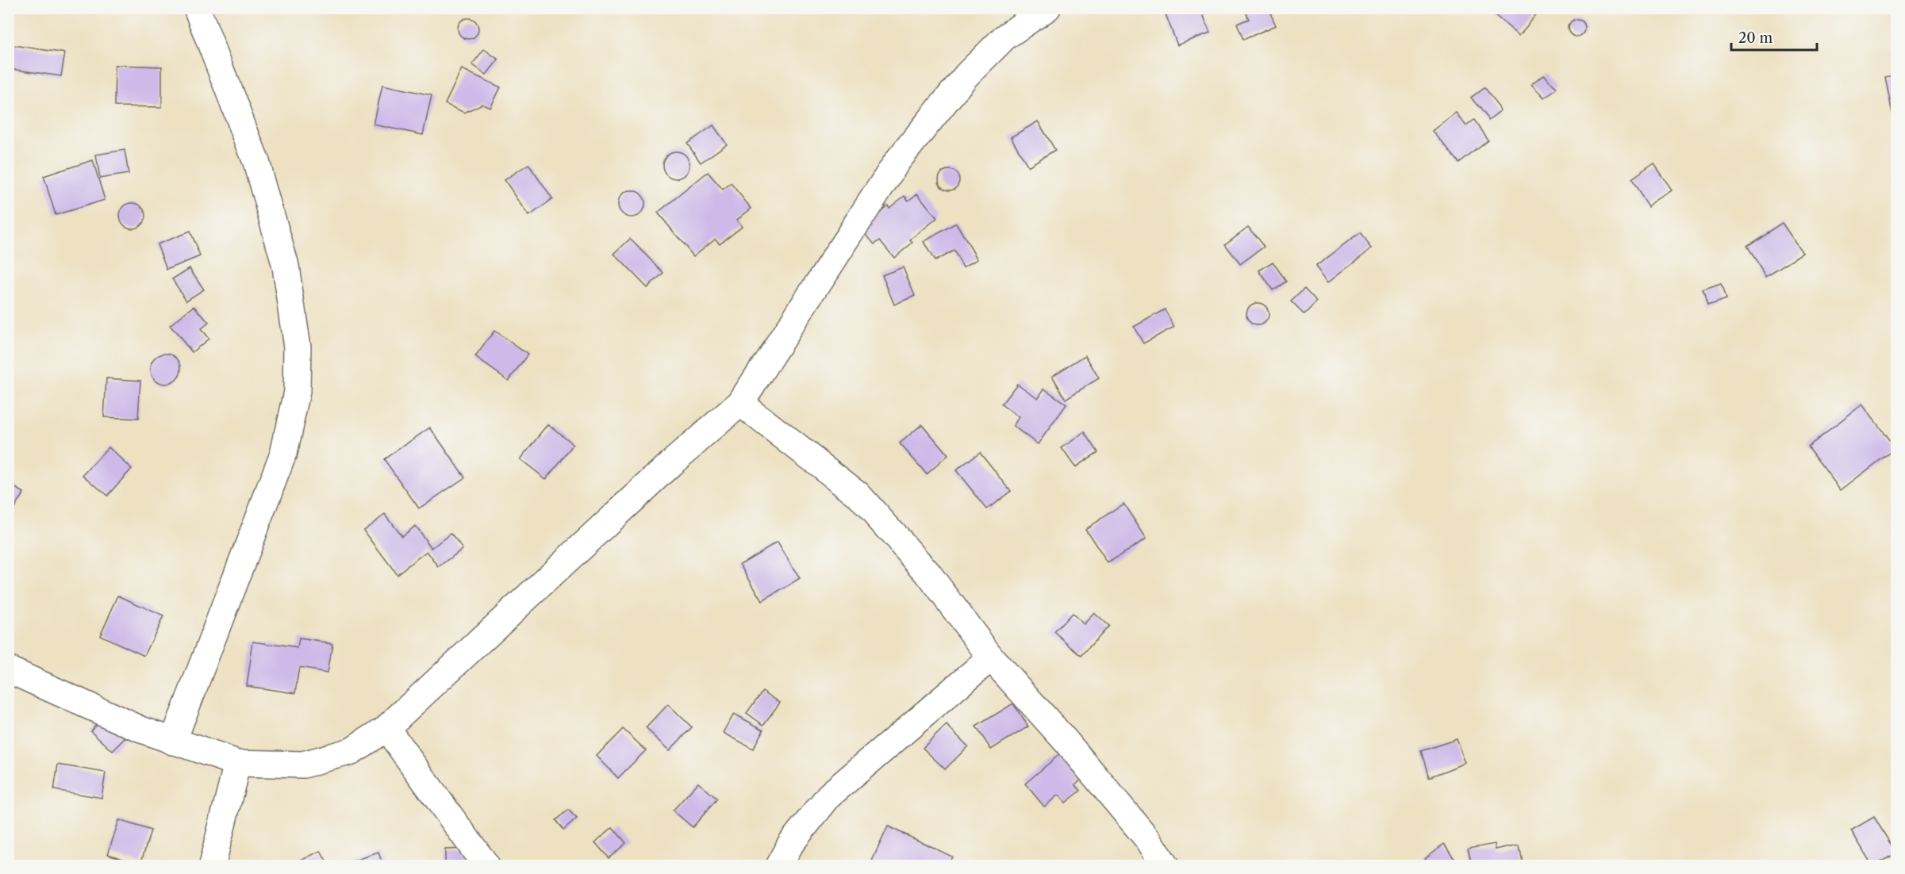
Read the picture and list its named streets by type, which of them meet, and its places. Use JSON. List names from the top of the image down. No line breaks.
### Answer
{"scale_bar":"20 m"}
